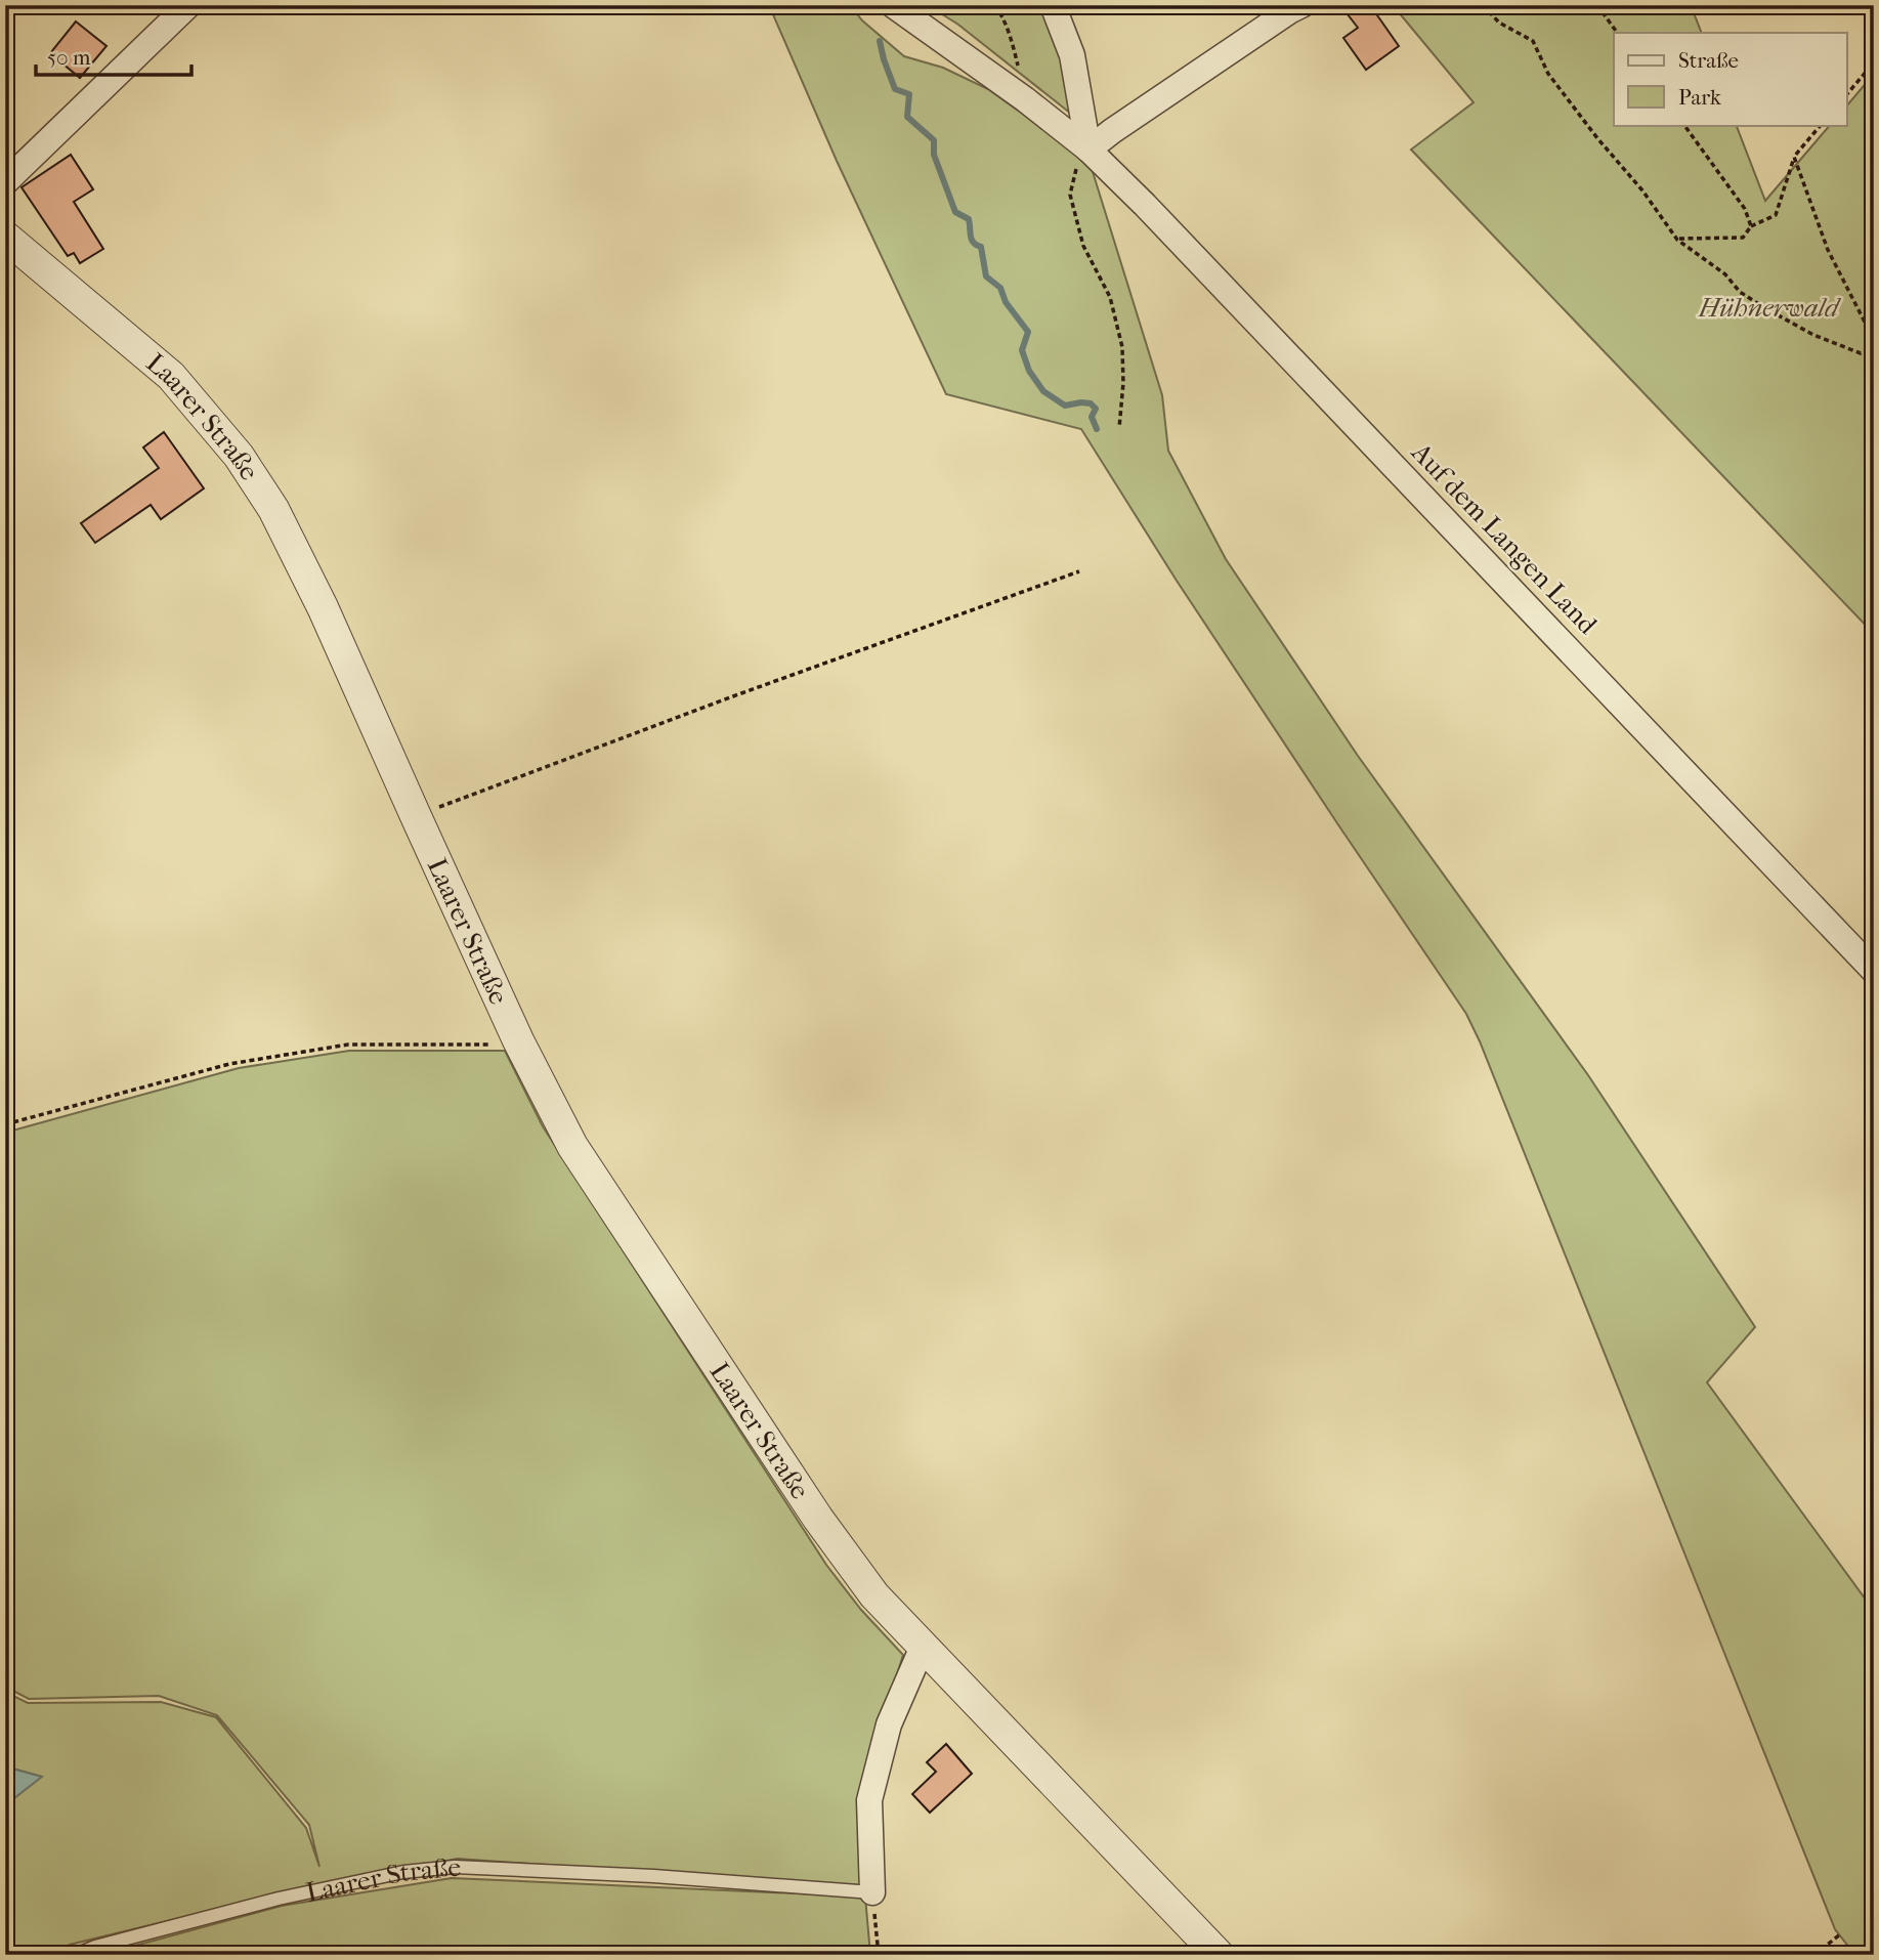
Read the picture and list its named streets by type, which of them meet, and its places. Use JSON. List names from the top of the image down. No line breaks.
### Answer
{"streets":{"street":["Laarer Straße","Auf dem Langen Land"]},"parks":["Hühnerwald"],"legend":["Straße","Park"],"scale_bar":"50 m"}
